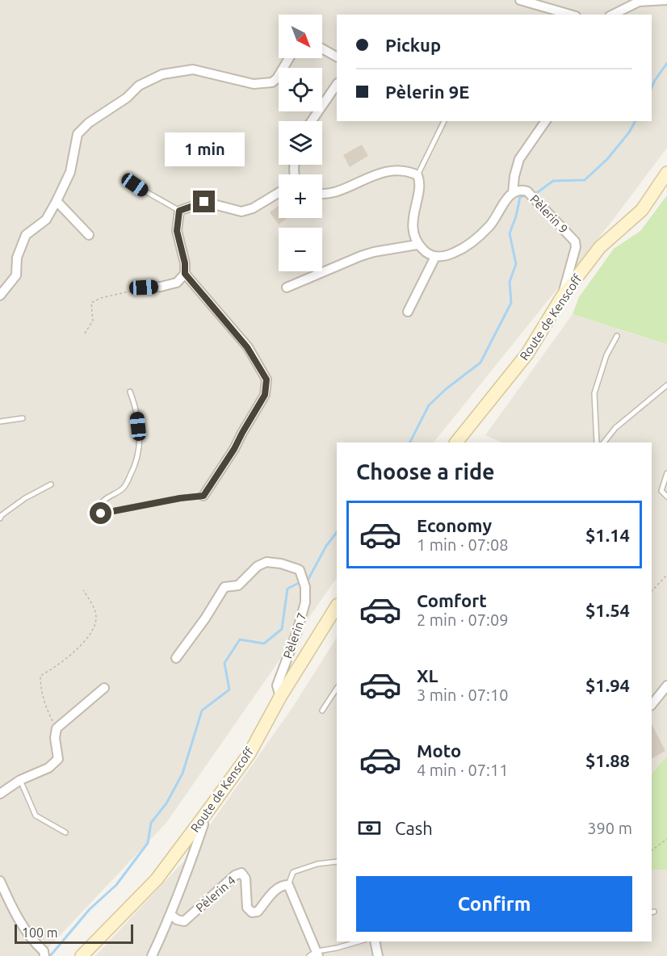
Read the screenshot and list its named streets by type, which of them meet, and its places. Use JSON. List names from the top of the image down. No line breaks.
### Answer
{"streets":{"main road":["Route de Kenscoff"],"street":["Pèlerin 9","Pèlerin 7","Pèlerin 4"]},"crossings":[["Pèlerin 9","Route de Kenscoff"],["Route de Kenscoff","Pèlerin 7"],["Route de Kenscoff","Pèlerin 4"]],"scale_bar":"100 m","north":"bottom right","page":{"map_buttons":["+","−"],"banner":["Pickup","Pèlerin 9E"],"bubble":"1 min","heading":"Choose a ride","list":[{"name":"Economy","note":"1 min · 07:08","value":"$1.14"},{"name":"Comfort","note":"2 min · 07:09","value":"$1.54"},{"name":"XL","note":"3 min · 07:10","value":"$1.94"},{"name":"Moto","note":"4 min · 07:11","value":"$1.88"}],"pay":["Cash","390 m"],"buttons":"Confirm","scale":"100 m"}}
